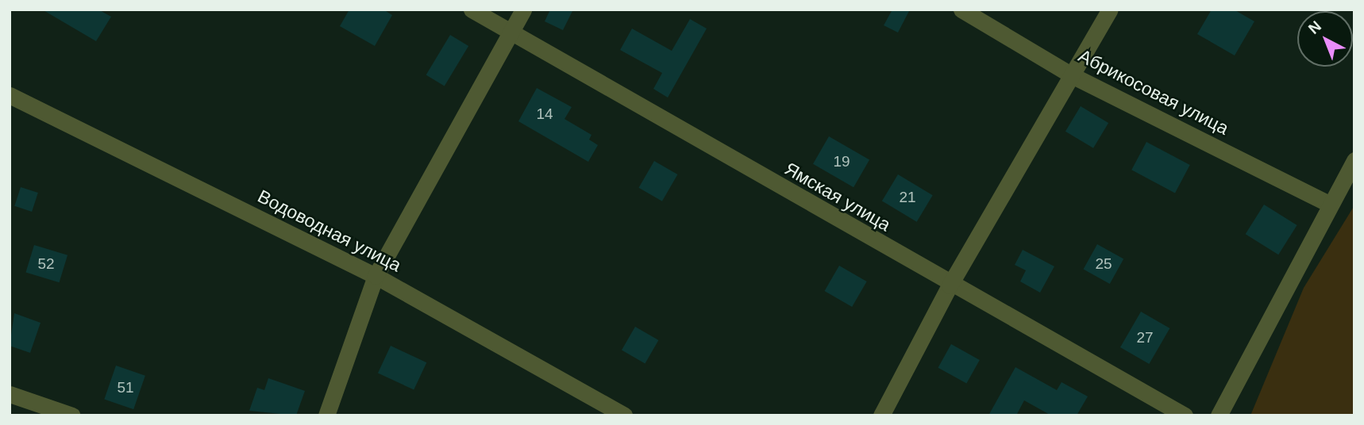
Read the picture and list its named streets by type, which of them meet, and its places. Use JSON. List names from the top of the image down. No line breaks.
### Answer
{"streets":{"street":["Абрикосовая улица","Ямская улица","Водоводная улица"]},"house_numbers":["14","19","21","52","25","27","51"],"north":"top left"}
